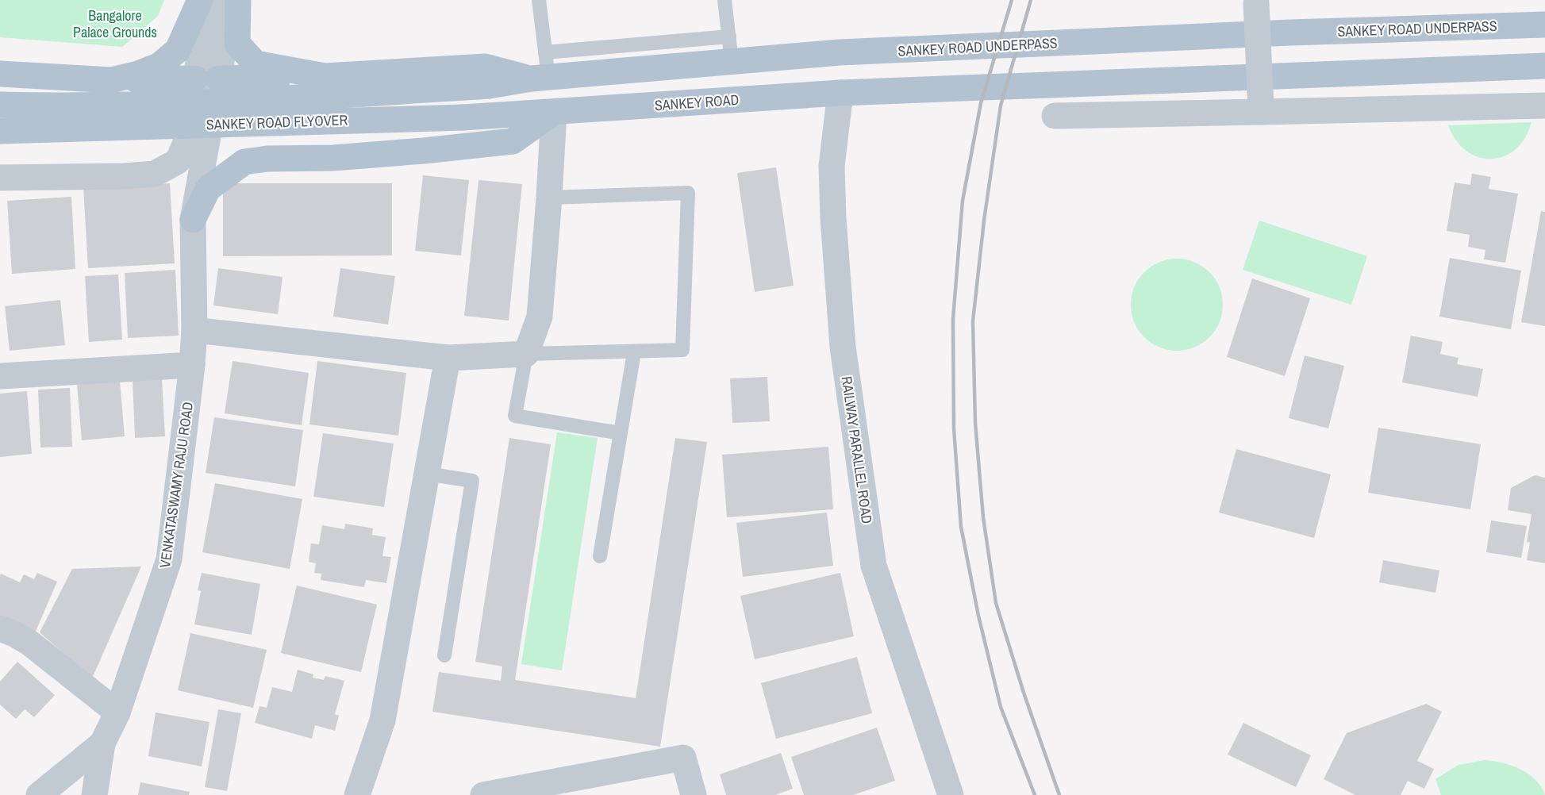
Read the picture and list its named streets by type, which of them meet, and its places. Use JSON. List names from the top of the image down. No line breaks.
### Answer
{"streets":{"main road":["SANKEY ROAD UNDERPASS","SANKEY ROAD","SANKEY ROAD FLYOVER"],"street":["RAILWAY PARALLEL ROAD","VENKATASWAMY RAJU ROAD"]},"crossings":[["SANKEY ROAD","SANKEY ROAD FLYOVER"],["SANKEY ROAD","RAILWAY PARALLEL ROAD"]],"parks":["Bangalore Palace Grounds"]}
